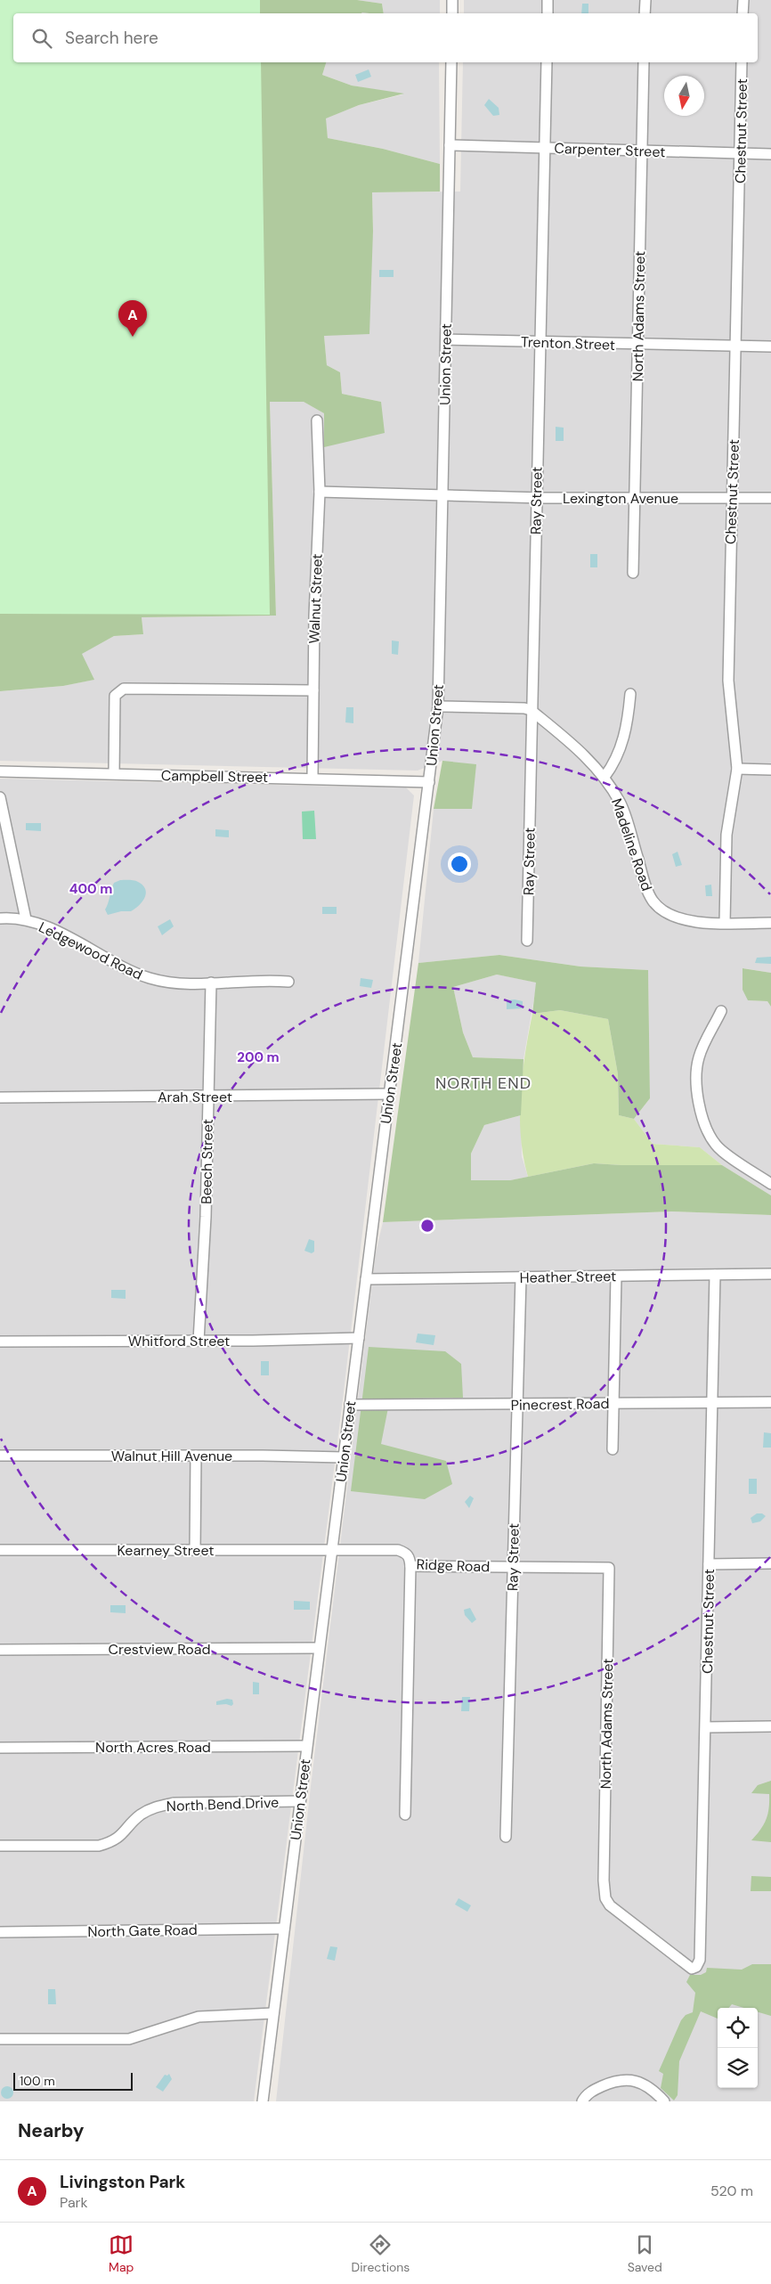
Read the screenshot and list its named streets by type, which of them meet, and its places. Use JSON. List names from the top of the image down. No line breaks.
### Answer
{"streets":{"street":["Chestnut Street","Carpenter Street","North Adams Street","Trenton Street","Union Street","Lexington Avenue","Ray Street","Walnut Street","Campbell Street","Madeline Road","Ledgewood Road","Arah Street","Beech Street","Heather Street","Whitford Street","Pinecrest Road","Walnut Hill Avenue","Kearney Street","Ridge Road","Crestview Road","North Acres Road","North Bend Drive","North Gate Road"]},"crossings":[["Chestnut Street","Carpenter Street"],["Chestnut Street","North Adams Street"],["Chestnut Street","Trenton Street"],["Chestnut Street","Lexington Avenue"],["Chestnut Street","Madeline Road"],["Chestnut Street","Heather Street"],["Chestnut Street","Pinecrest Road"],["Carpenter Street","North Adams Street"],["Carpenter Street","Union Street"],["Carpenter Street","Ray Street"],["North Adams Street","Trenton Street"],["North Adams Street","Lexington Avenue"],["North Adams Street","Ridge Road"],["Trenton Street","Union Street"],["Trenton Street","Ray Street"],["Union Street","Lexington Avenue"],["Union Street","Campbell Street"],["Union Street","Arah Street"],["Union Street","Heather Street"],["Union Street","Whitford Street"],["Union Street","Pinecrest Road"],["Union Street","Walnut Hill Avenue"],["Union Street","Kearney Street"],["Union Street","Ridge Road"],["Union Street","Crestview Road"],["Union Street","North Acres Road"],["Union Street","North Bend Drive"],["Union Street","North Gate Road"],["Lexington Avenue","Ray Street"],["Lexington Avenue","Walnut Street"],["Ray Street","Madeline Road"],["Ray Street","Heather Street"],["Ray Street","Pinecrest Road"],["Ray Street","Ridge Road"],["Walnut Street","Campbell Street"],["Ledgewood Road","Beech Street"],["Arah Street","Beech Street"],["Beech Street","Whitford Street"],["Kearney Street","Ridge Road"]],"districts":["NORTH END"],"scale_bar":"100 m","north":"bottom","page":{"search":"Search here","pins":"A","scale":"100 m","heading":"Nearby","list":[{"mark":"A","name":"Livingston Park","note":"Park","value":"520 m"}],"nav":["Map","Directions","Saved"]},"rings":["400 m","200 m"]}
